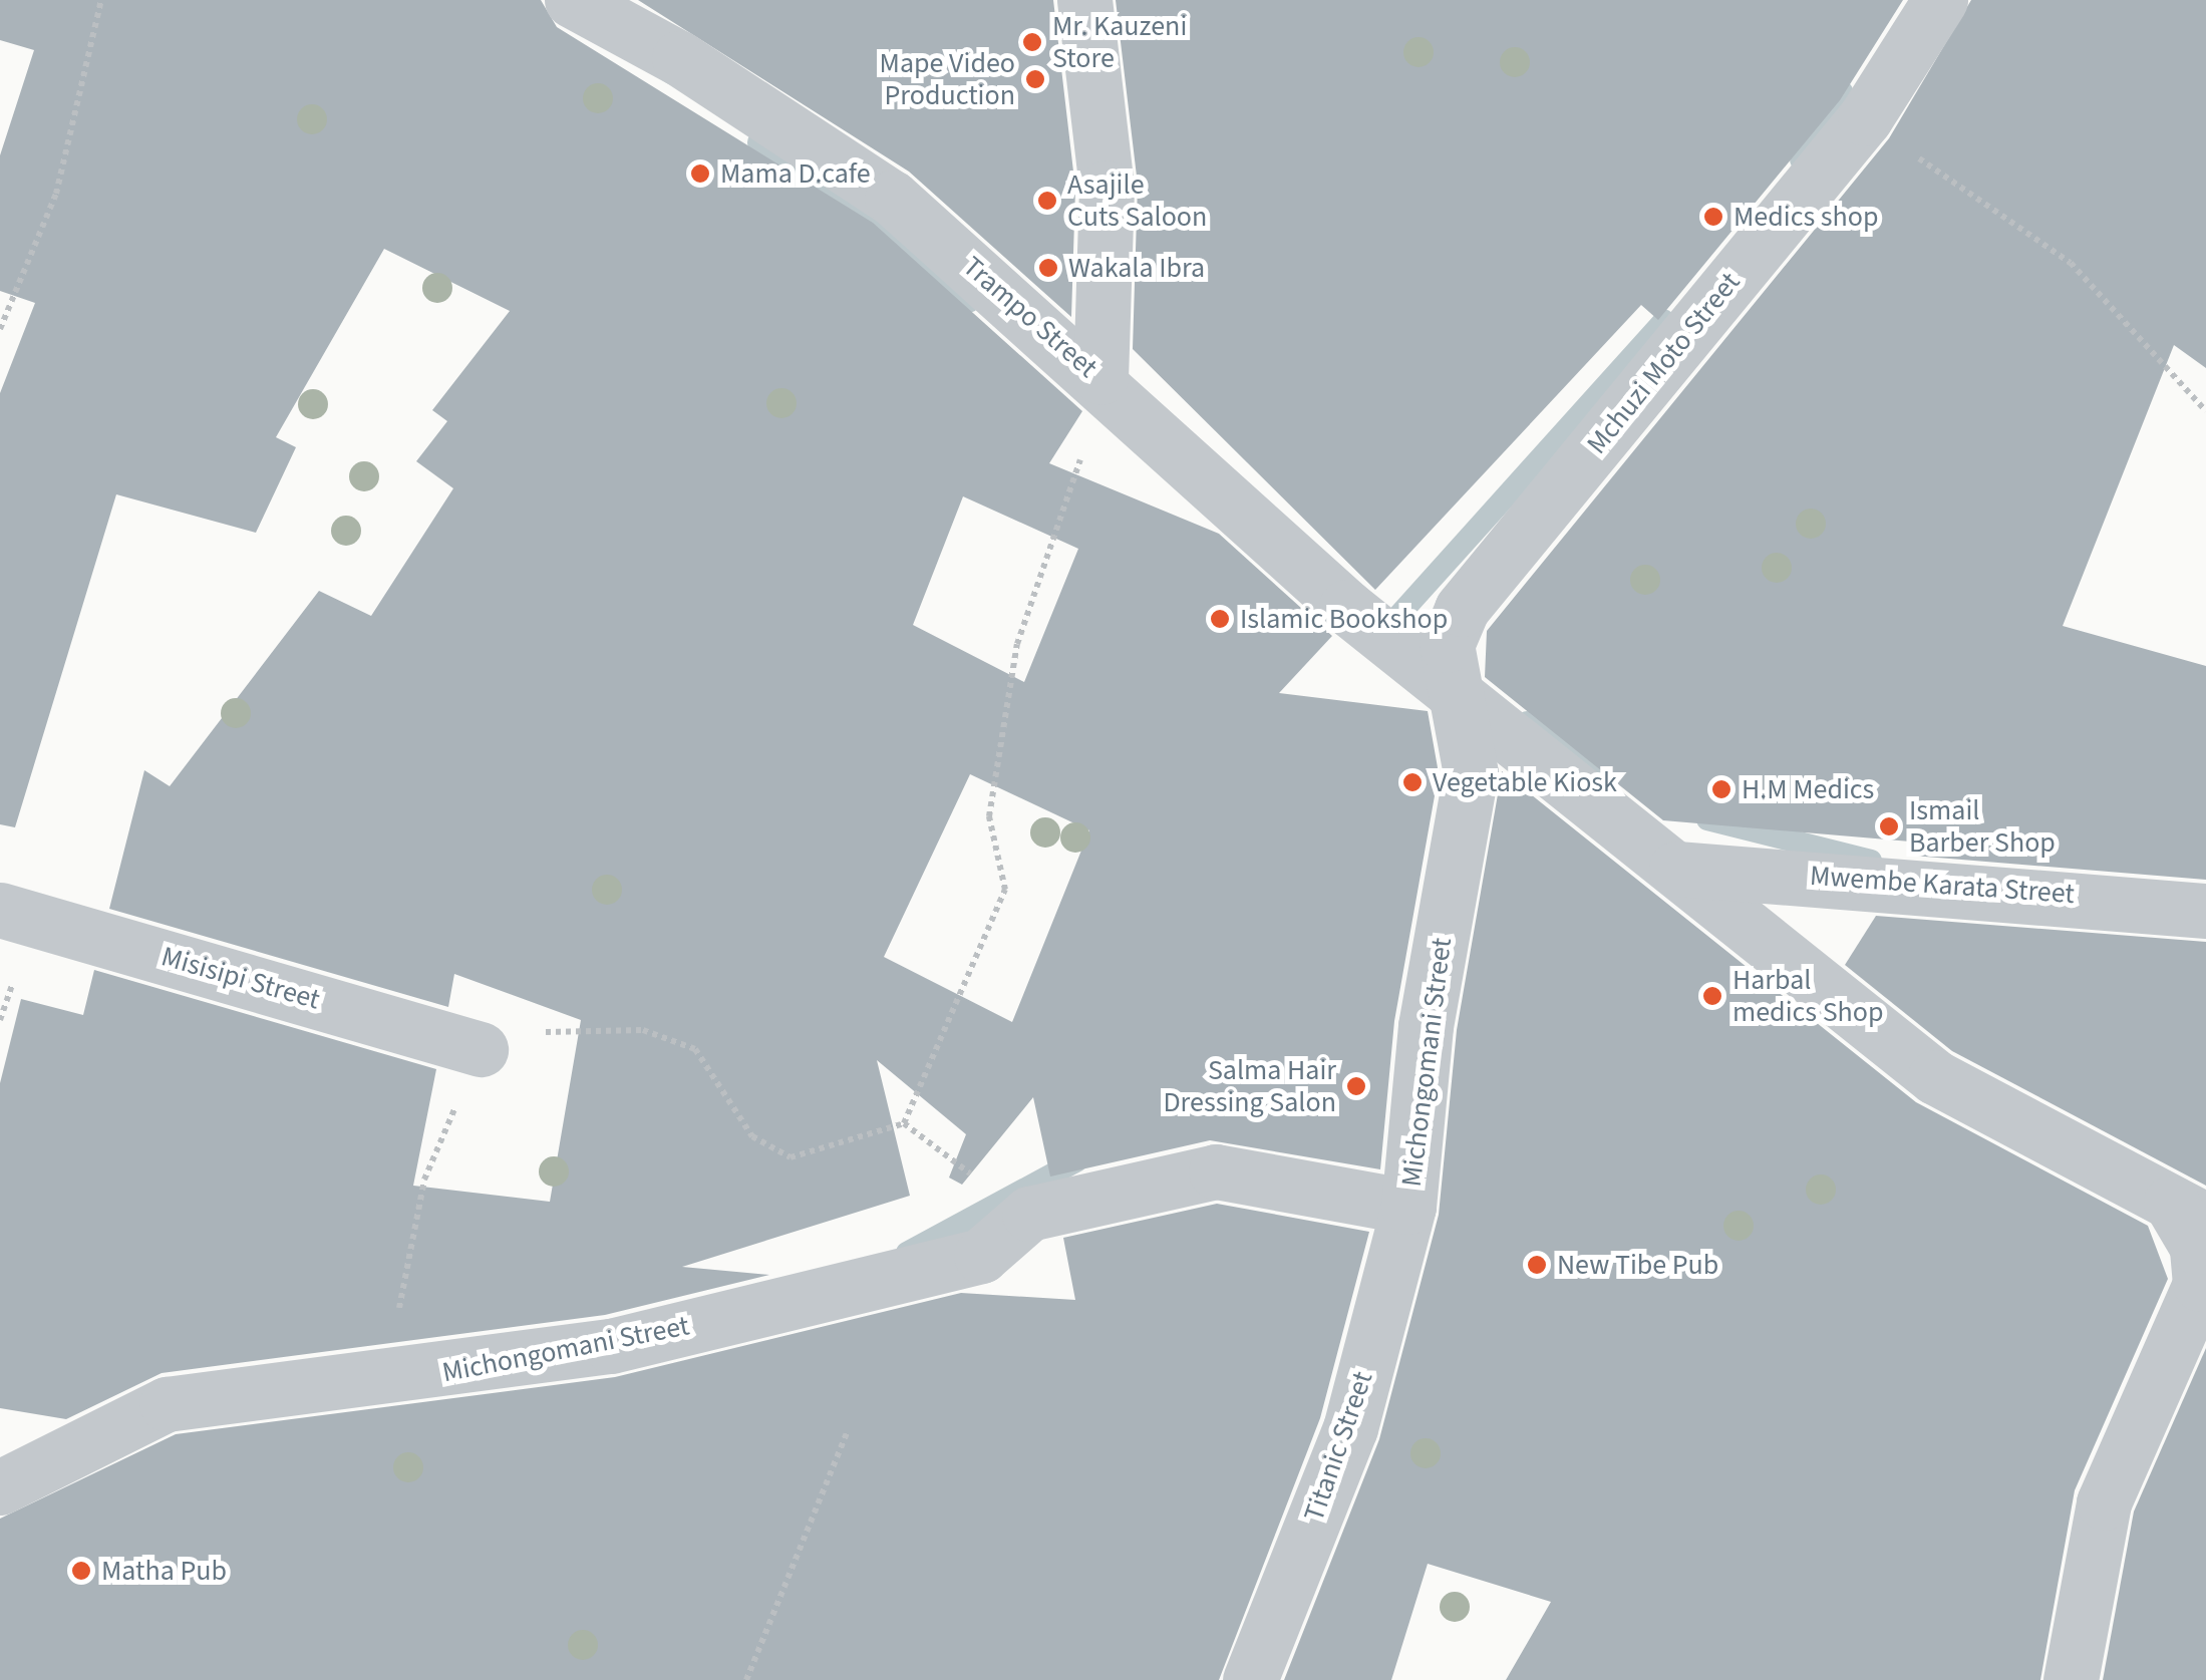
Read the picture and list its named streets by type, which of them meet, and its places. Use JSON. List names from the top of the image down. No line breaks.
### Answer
{"streets":{"street":["Trampo Street","Mchuzi Moto Street","Mwembe Karata Street","Misisipi Street","Michongomani Street","Titanic Street"]},"crossings":[["Trampo Street","Mchuzi Moto Street"],["Trampo Street","Michongomani Street"],["Mchuzi Moto Street","Michongomani Street"],["Michongomani Street","Titanic Street"]],"places":["Mr. Kauzeni Store","Mape Video Production","Mama D.cafe","Asajile Cuts Saloon","Medics shop","Wakala Ibra","Islamic Bookshop","Vegetable Kiosk","H.M Medics","Ismail Barber Shop","Harbal medics Shop","Salma Hair Dressing Salon","New Tibe Pub","Matha Pub"]}
